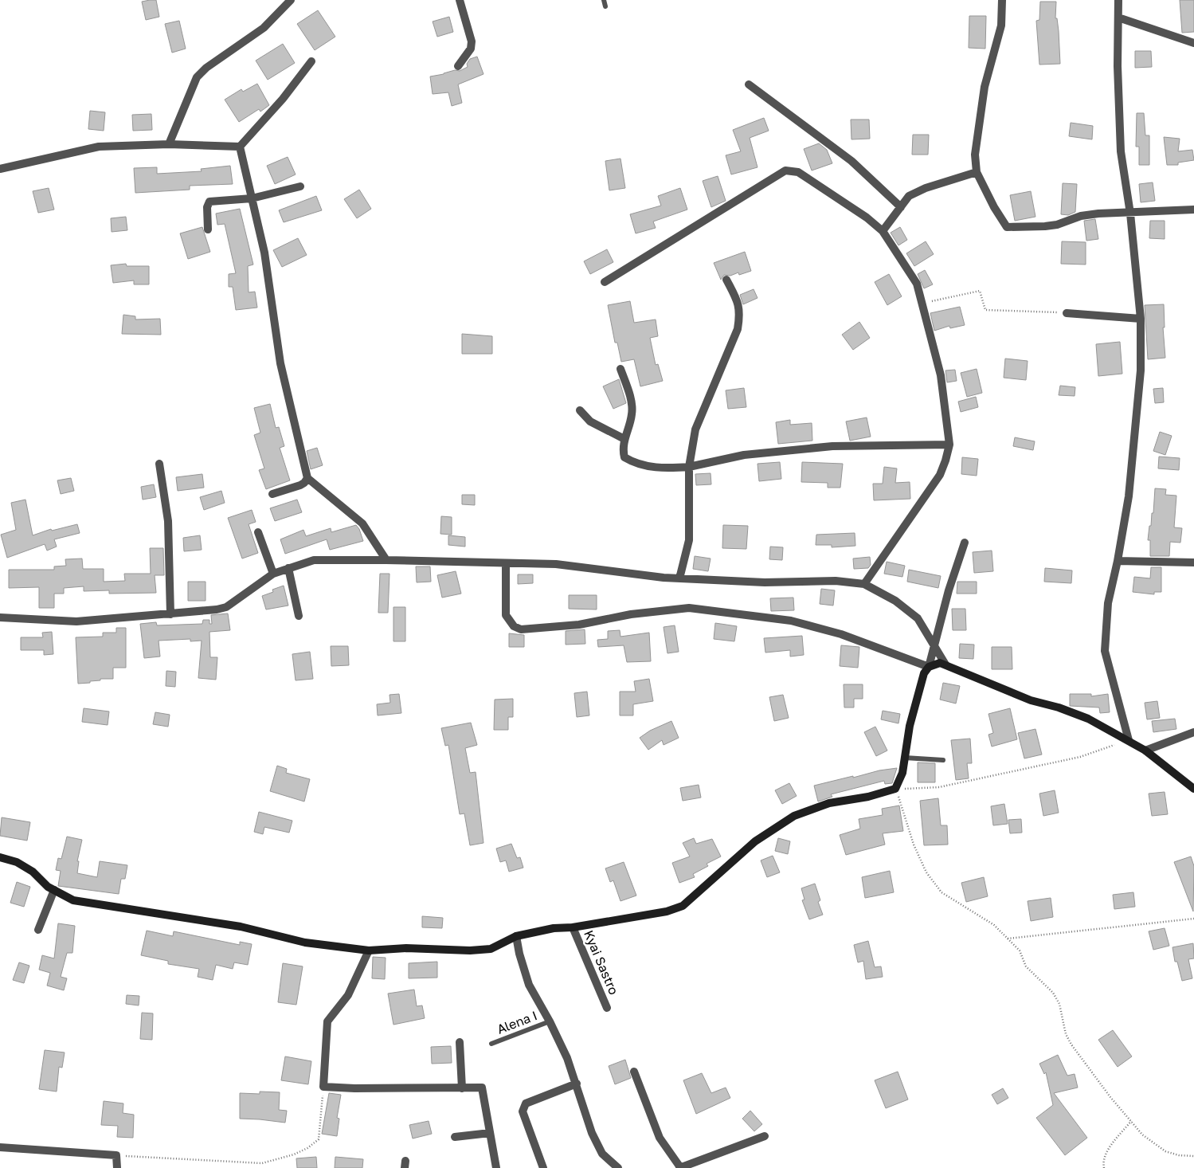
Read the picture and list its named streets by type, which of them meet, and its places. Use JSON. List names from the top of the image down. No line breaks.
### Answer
{"streets":{"street":["Kyai Sastro"],"lane":["Alena I"]}}
